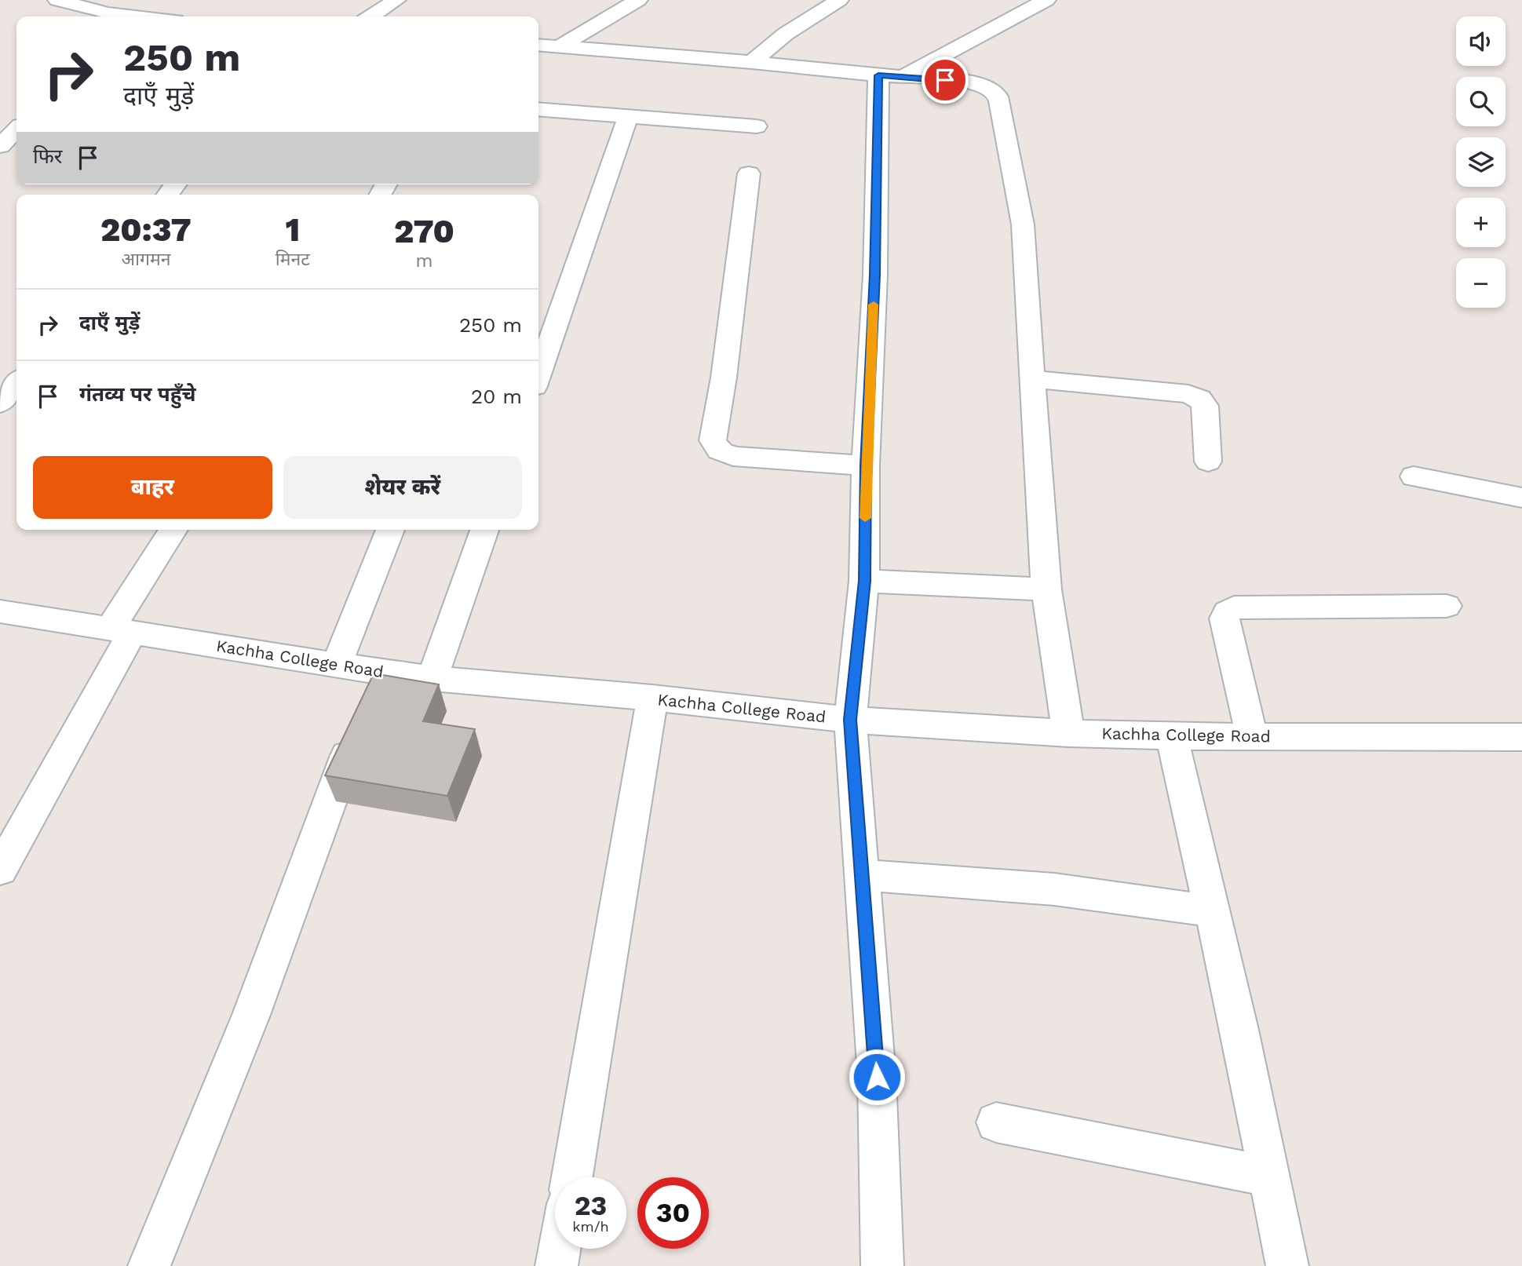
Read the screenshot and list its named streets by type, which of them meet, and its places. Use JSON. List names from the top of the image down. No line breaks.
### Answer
{"streets":{"street":["Kachha College Road"]},"page":{"map_buttons":["+","−"],"turn":["250 m","दाएँ मुड़ें"],"then":"फिर","eta":["20:37","आगमन","1","मिनट","270","m"],"list":[{"name":"दाएँ मुड़ें","value":"250 m"},{"name":"गंतव्य पर पहुँचे","value":"20 m"}],"buttons":["बाहर","शेयर करें"],"speed":"23 km/h","limit":"30"}}
